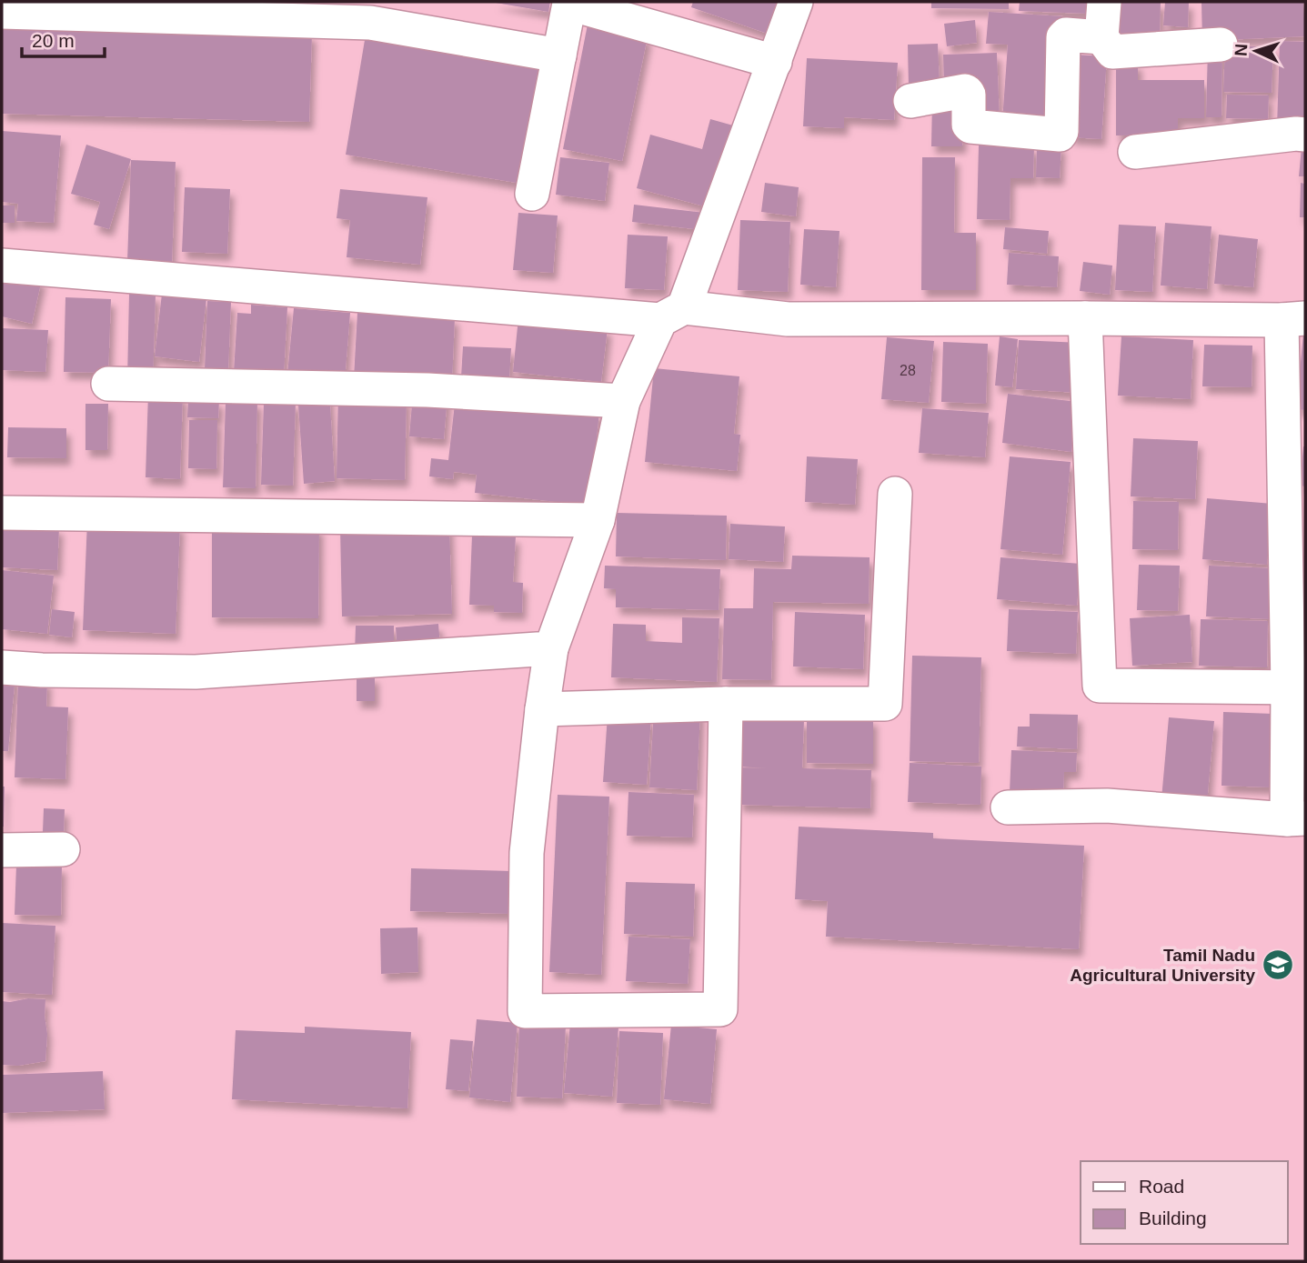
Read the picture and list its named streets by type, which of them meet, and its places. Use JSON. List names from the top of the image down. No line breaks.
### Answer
{"places":{"school or university":["Tamil Nadu Agricultural University"]},"house_numbers":["28"],"legend":["Road","Building"],"scale_bar":"20 m","north":"left"}
